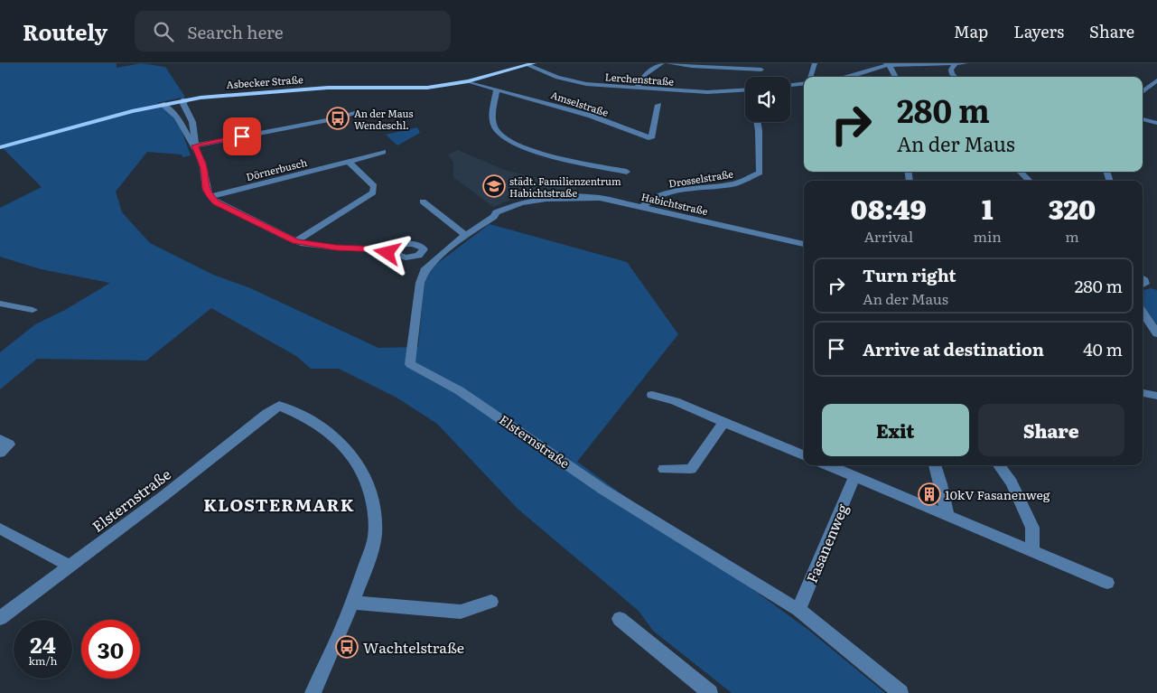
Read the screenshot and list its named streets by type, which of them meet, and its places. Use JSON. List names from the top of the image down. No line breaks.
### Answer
{"streets":{"main road":["Asbecker Straße"],"street":["Lerchenstraße","Amselstraße","Dörnerbusch","Drosselstraße","Habichtstraße","Elsternstraße","Fasanenweg"]},"crossings":[["Lerchenstraße","Asbecker Straße"],["Asbecker Straße","Amselstraße"],["Drosselstraße","Habichtstraße"],["Habichtstraße","Elsternstraße"],["Elsternstraße","Fasanenweg"]],"districts":["KLOSTERMARK"],"places":{"bus stop":["An der Maus Wendeschl.","Wachtelstraße"],"school or university":["städt. Familienzentrum Habichtstraße"],"building":["10kV Fasanenweg"]},"page":{"header":"Routely","search":"Search here","nav":["Map","Layers","Share"],"turn":["280 m","An der Maus"],"eta":["08:49","Arrival","1","min","320","m"],"list":[{"name":"Turn right","note":"An der Maus","value":"280 m"},{"name":"Arrive at destination","value":"40 m"}],"buttons":["Exit","Share"],"speed":"24 km/h","limit":"30"}}
